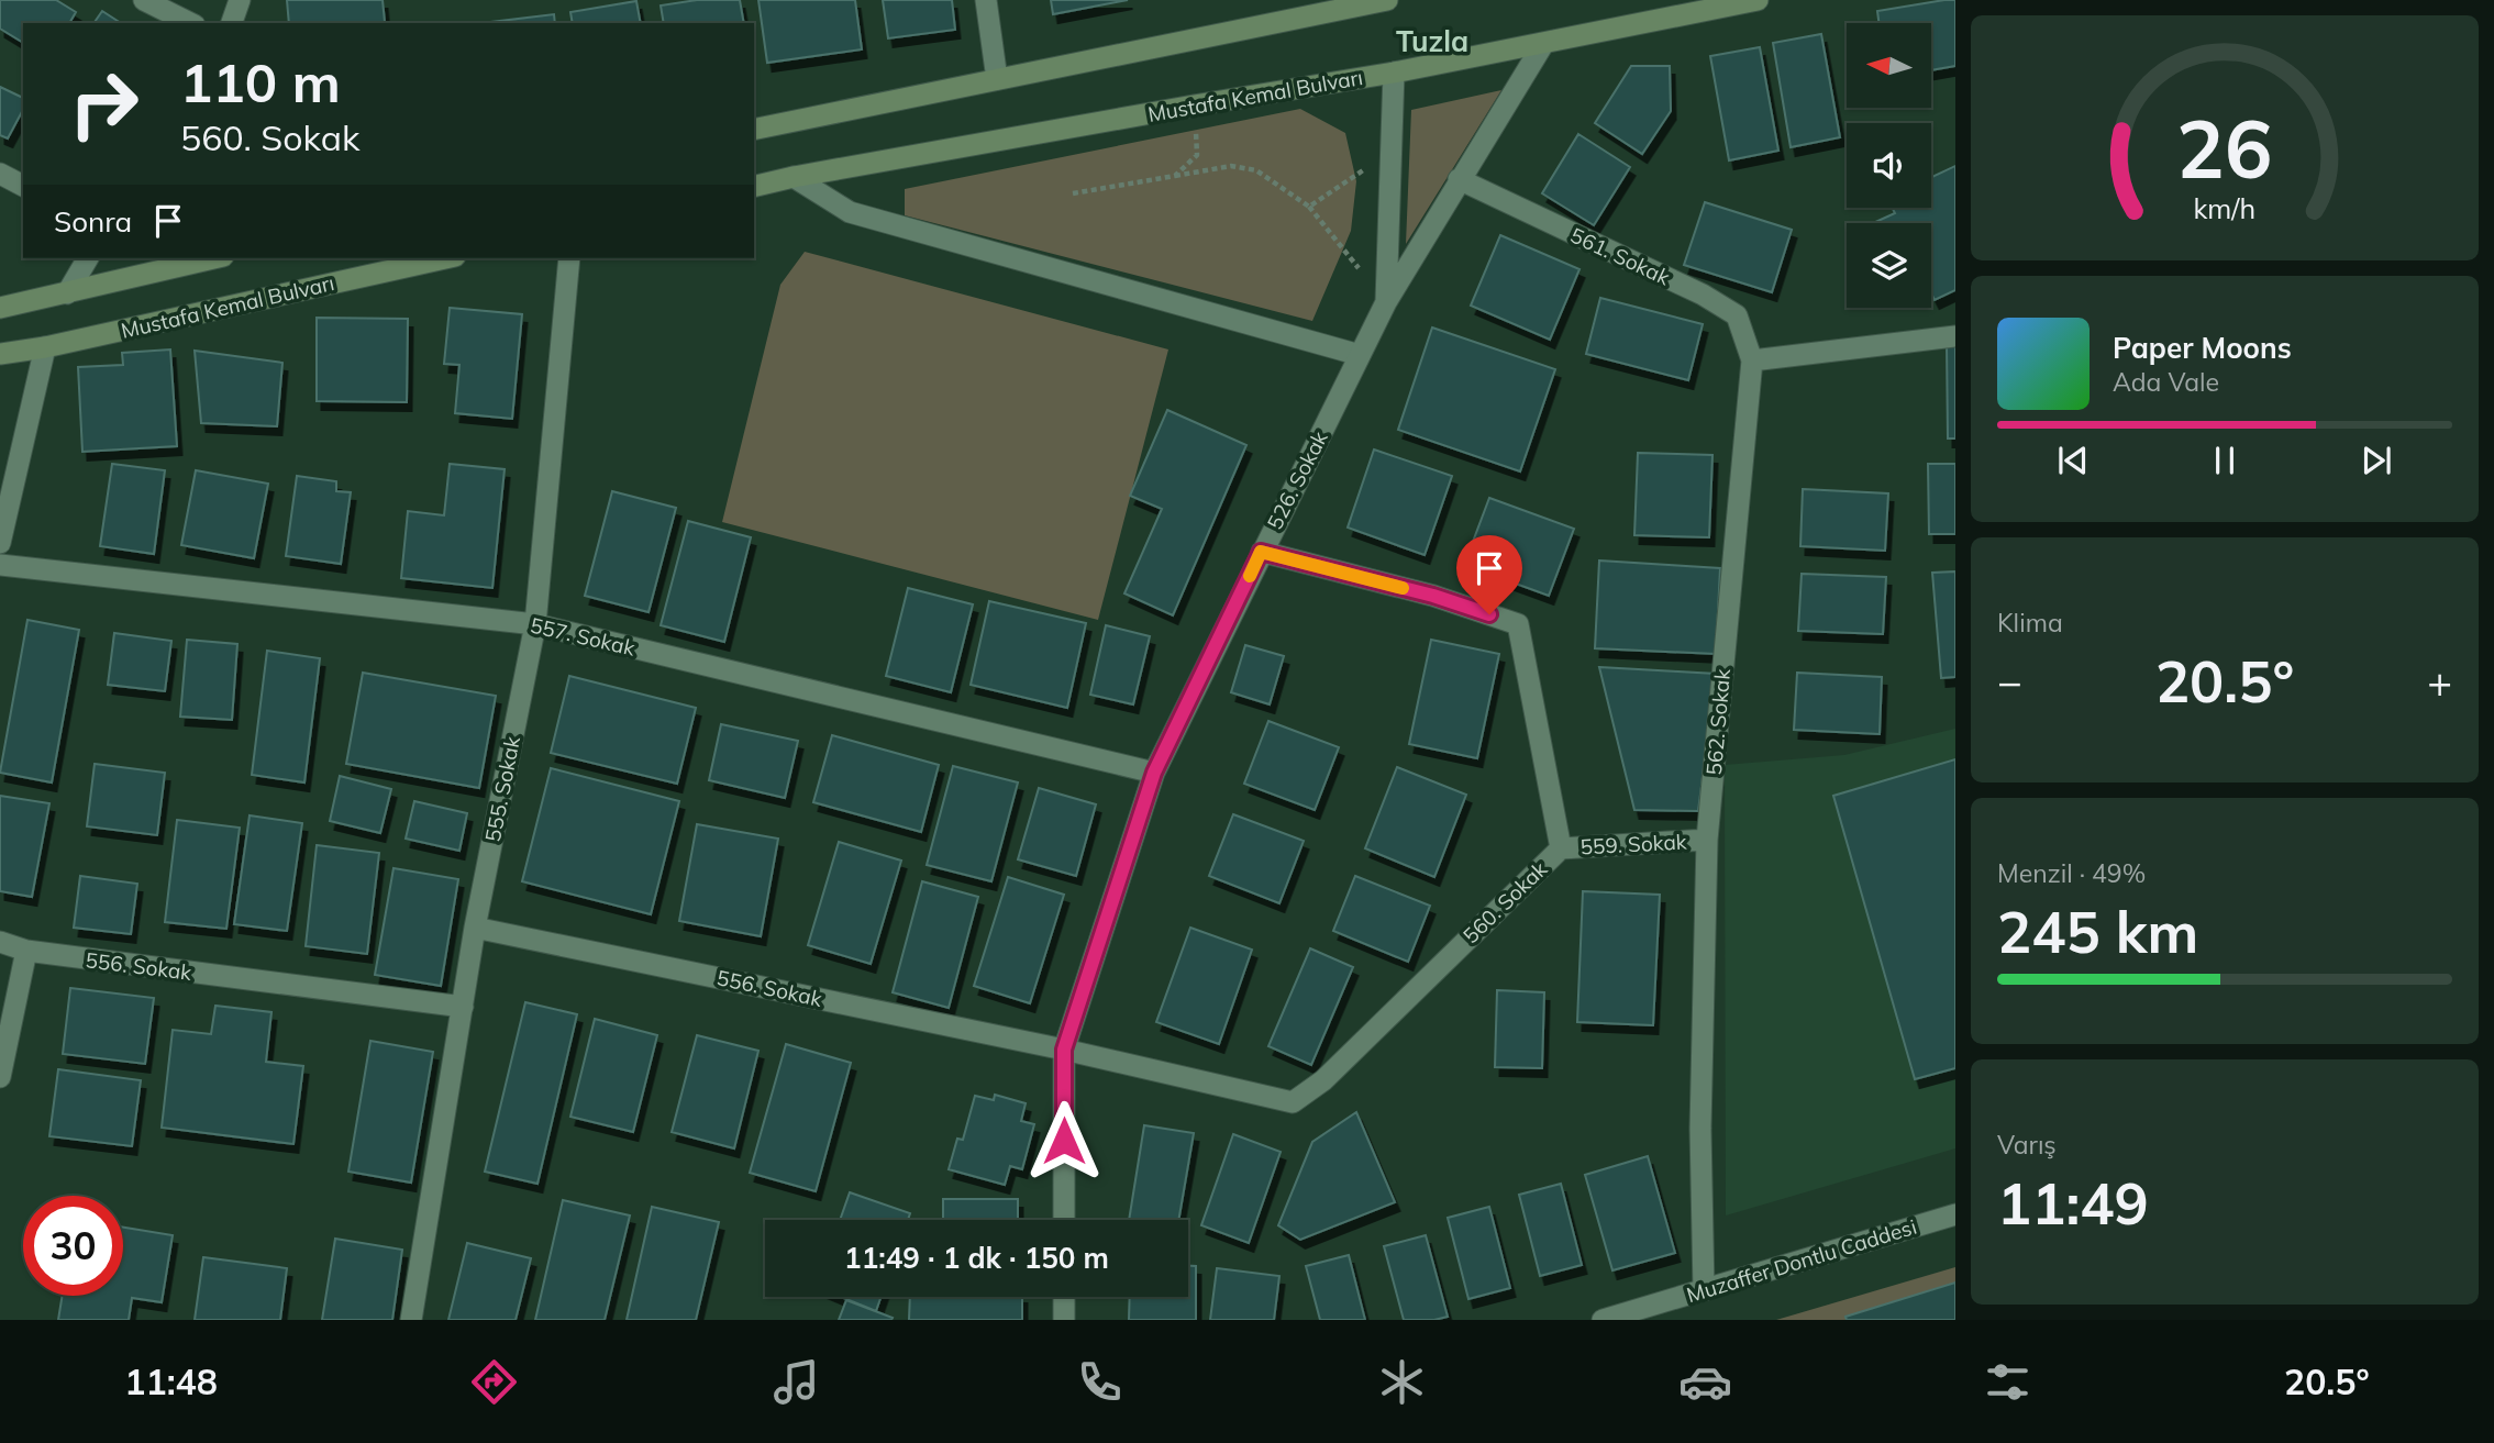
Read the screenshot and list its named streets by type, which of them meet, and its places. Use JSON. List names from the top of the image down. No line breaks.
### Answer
{"streets":{"main road":["Mustafa Kemal Bulvarı"],"street":["561. Sokak","526. Sokak","557. Sokak","562. Sokak","555. Sokak","559. Sokak","560. Sokak","556. Sokak","Muzaffer Dontlu Caddesi"]},"crossings":[["Mustafa Kemal Bulvarı","526. Sokak"],["561. Sokak","526. Sokak"],["561. Sokak","562. Sokak"],["526. Sokak","557. Sokak"],["526. Sokak","560. Sokak"],["526. Sokak","556. Sokak"],["557. Sokak","555. Sokak"],["562. Sokak","559. Sokak"],["562. Sokak","Muzaffer Dontlu Caddesi"],["555. Sokak","556. Sokak"],["559. Sokak","560. Sokak"],["560. Sokak","556. Sokak"]],"districts":["Tuzla"],"north":"left","page":{"turn":["110 m","560. Sokak"],"then":"Sonra","song":["Paper Moons","Ada Vale"],"tile":["Klima",["Menzil · 49%","245 km"],["Varış","11:49"]],"heat":["−","20.5°","+"],"limit":"30","trip":"11:49 · 1 dk · 150 m","tabs":["11:48","20.5°"],"gauge":["26","km/h"]}}
